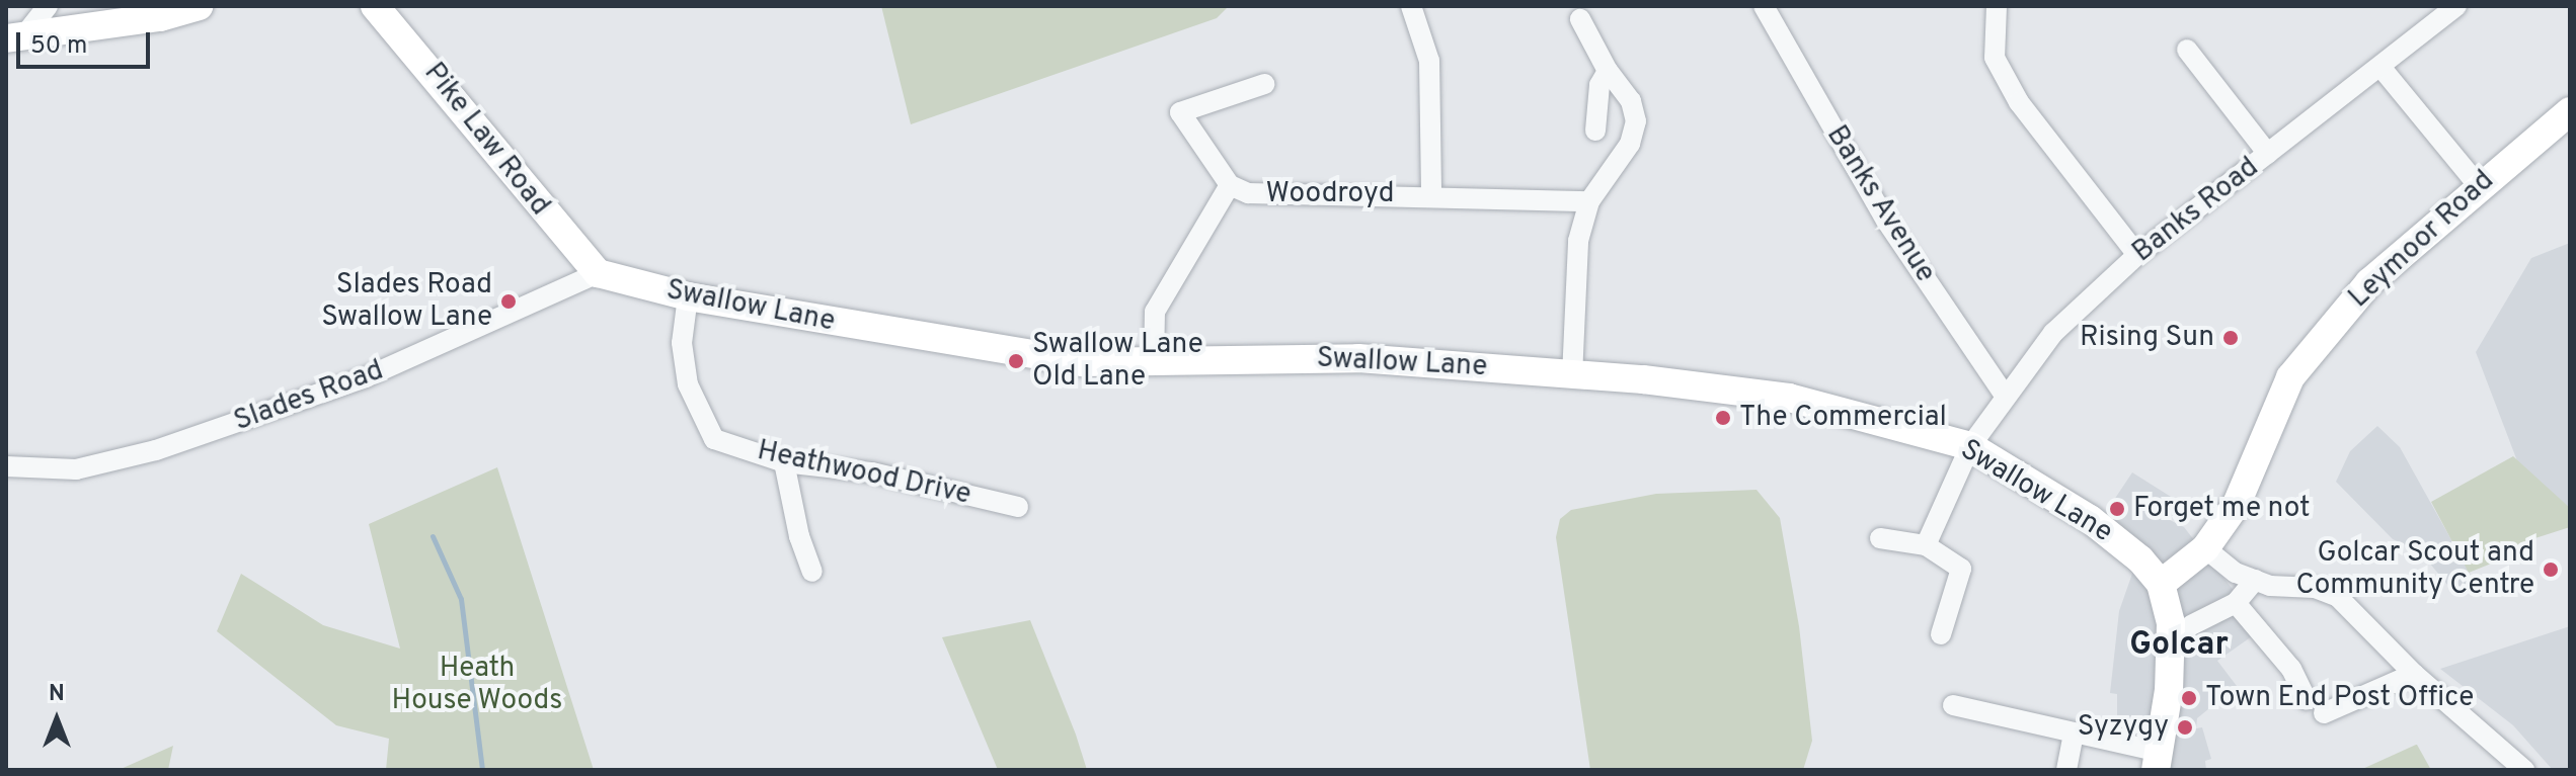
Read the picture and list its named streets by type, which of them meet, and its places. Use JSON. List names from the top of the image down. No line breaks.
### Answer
{"streets":{"street":["Pike Law Road","Woodroyd","Banks Avenue","Banks Road","Leymoor Road","Swallow Lane","Slades Road","Heathwood Drive"]},"crossings":[["Pike Law Road","Swallow Lane"],["Pike Law Road","Slades Road"],["Woodroyd","Swallow Lane"],["Banks Avenue","Banks Road"],["Banks Road","Swallow Lane"],["Leymoor Road","Swallow Lane"],["Swallow Lane","Slades Road"],["Swallow Lane","Heathwood Drive"]],"districts":["Golcar"],"parks":["Heath House Woods"],"places":["Slades Road Swallow Lane","Rising Sun","Swallow Lane Old Lane","The Commercial","Forget me not","Golcar Scout and Community Centre","Town End Post Office","Syzygy"],"scale_bar":"50 m","north":"top"}
